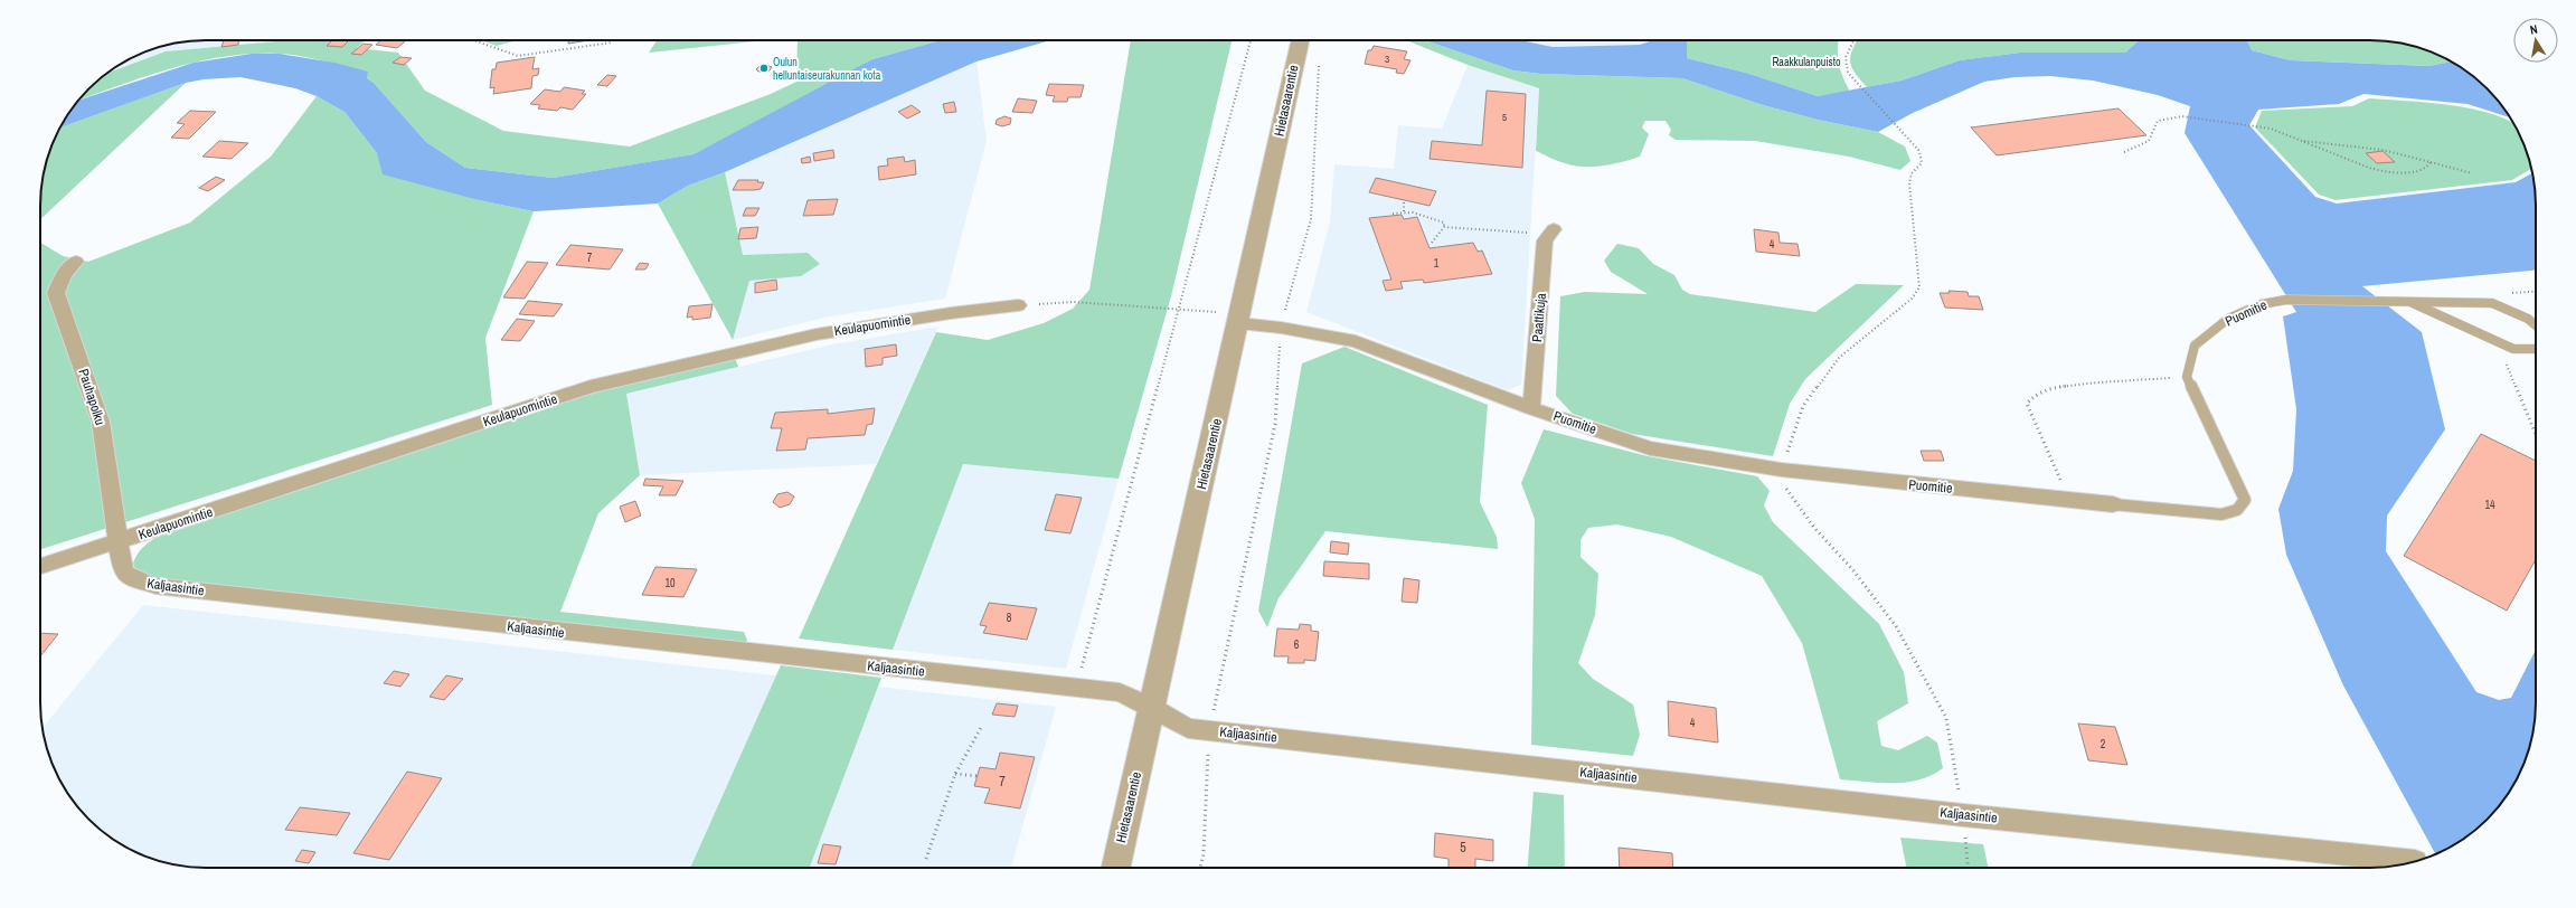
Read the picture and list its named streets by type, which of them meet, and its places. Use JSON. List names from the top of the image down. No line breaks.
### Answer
{"streets":{"street":["Hietasaarentie","Puomitie","Paattikuja","Keulapuomintie","Pauhapolku","Kaljaasintie"]},"crossings":[["Hietasaarentie","Puomitie"],["Hietasaarentie","Kaljaasintie"],["Puomitie","Paattikuja"],["Keulapuomintie","Pauhapolku"],["Keulapuomintie","Kaljaasintie"],["Pauhapolku","Kaljaasintie"]],"parks":["Raakkulanpuisto"],"places":["Oulun helluntaiseurakunnan kota"],"house_numbers":["3","5","4","7","1","14","10","8","6","4","2","7","5"],"north":"top"}
